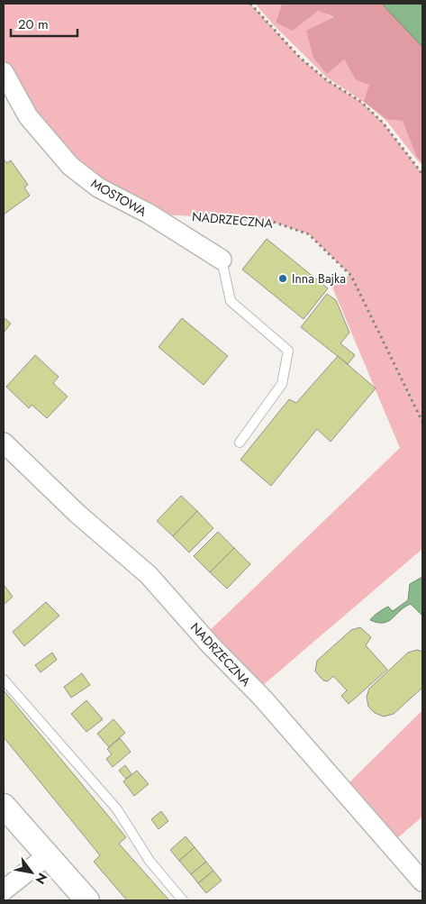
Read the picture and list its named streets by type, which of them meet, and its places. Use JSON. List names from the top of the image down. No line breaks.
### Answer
{"streets":{"street":["MOSTOWA","NADRZECZNA"]},"places":["Inna Bajka"],"scale_bar":"20 m","north":"bottom right"}
